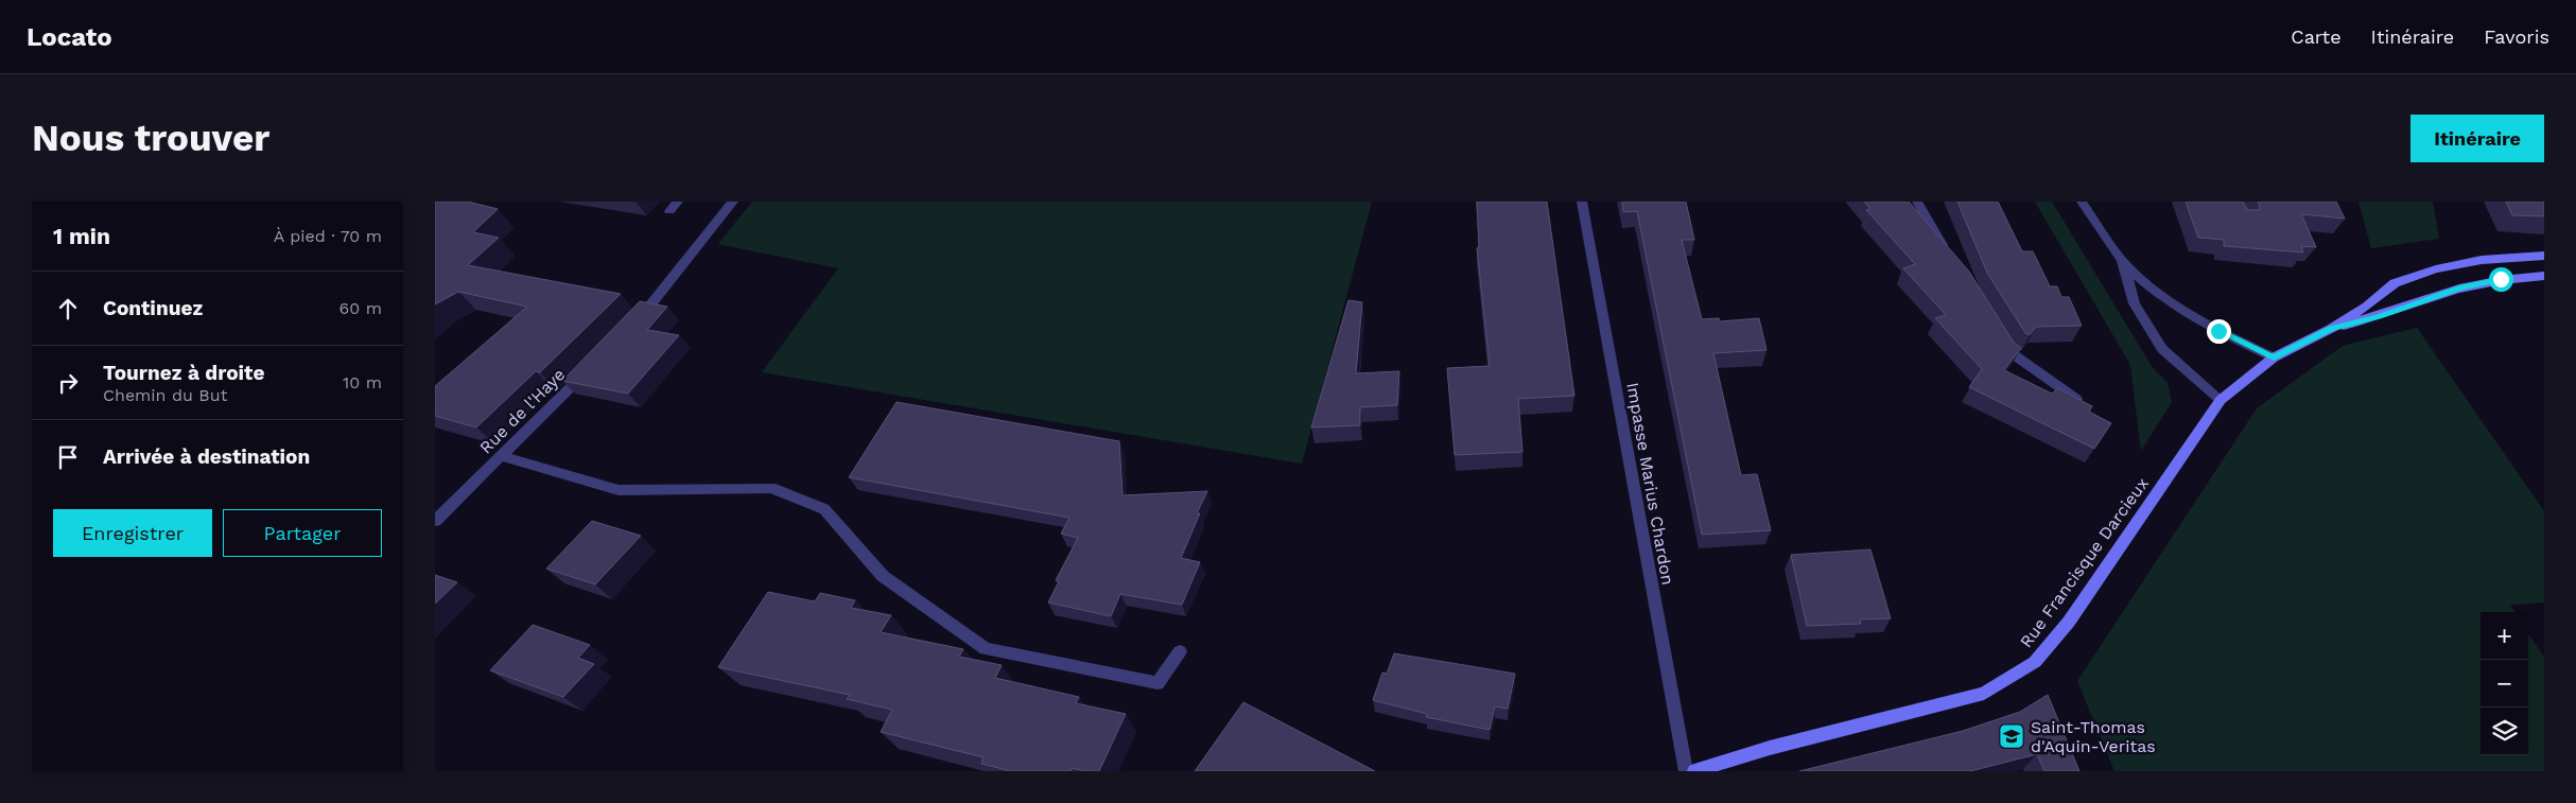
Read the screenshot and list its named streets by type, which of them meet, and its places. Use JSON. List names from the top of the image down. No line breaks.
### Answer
{"streets":{"street":["Rue de l'Haye","Impasse Marius Chardon","Rue Francisque Darcieux"]},"places":{"school or university":["Saint-Thomas d'Aquin-Veritas"]},"page":{"header":"Locato","nav":["Carte","Itinéraire","Favoris"],"buttons":["Itinéraire",["Enregistrer","Partager"]],"title":"Nous trouver","heading":["1 min","À pied · 70 m"],"list":[["Continuez","60 m"],["Tournez à droite","Chemin du But","10 m"],"Arrivée à destination"],"map_buttons":["+","−"]}}
